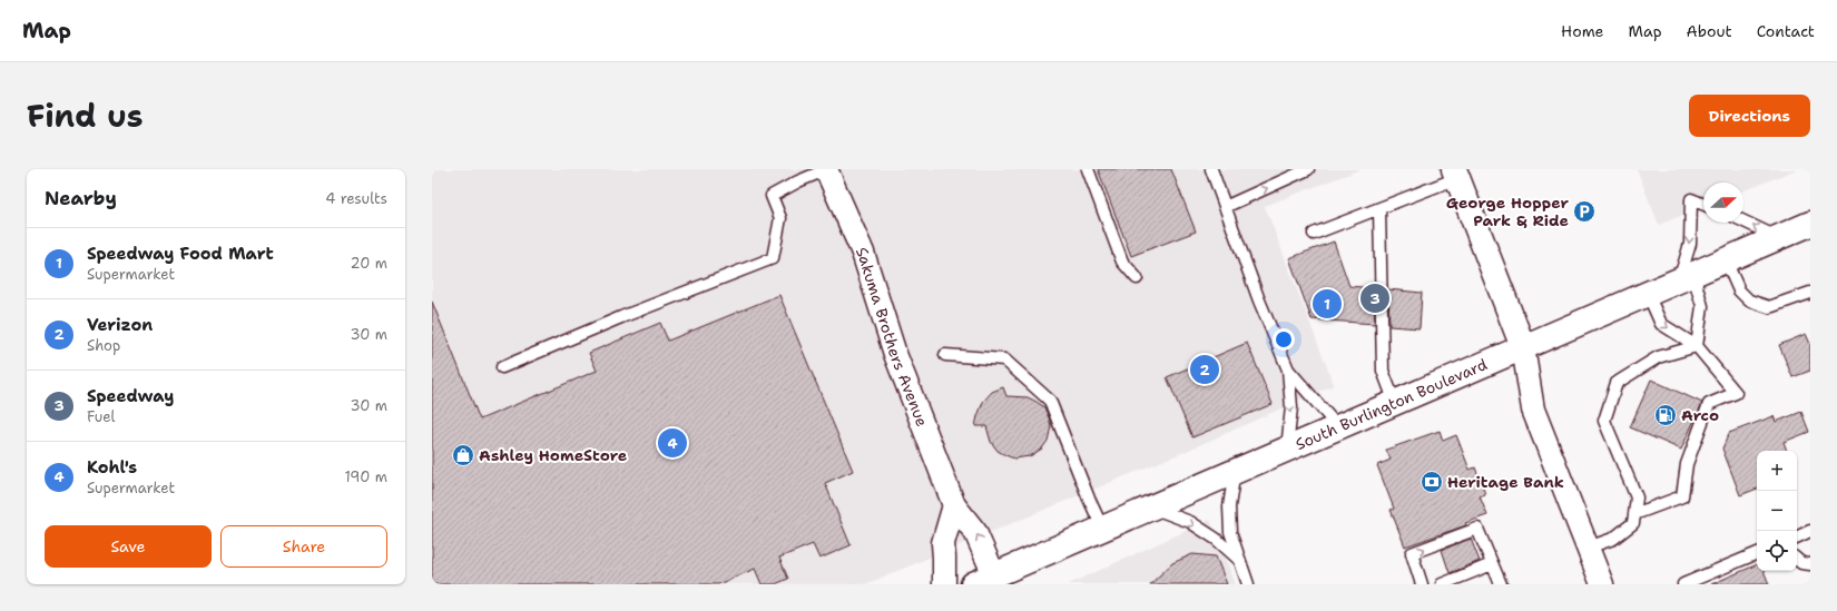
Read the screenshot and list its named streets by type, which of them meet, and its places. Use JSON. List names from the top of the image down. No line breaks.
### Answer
{"streets":{"main road":["South Burlington Boulevard"],"street":["Sakuma Brothers Avenue"]},"crossings":[["Sakuma Brothers Avenue","South Burlington Boulevard"]],"places":{"parking":["George Hopper Park & Ride"],"fuel station":["Arco"],"shop":["Ashley HomeStore"],"bank":["Heritage Bank"]},"north":"right","page":{"header":"Map","nav":["Home","Map","About","Contact"],"title":"Find us","buttons":["Directions",["Save","Share"]],"heading":["Nearby","4 results"],"list":[{"mark":"1","name":"Speedway Food Mart","note":"Supermarket","value":"20 m"},{"mark":"2","name":"Verizon","note":"Shop","value":"30 m"},{"mark":"3","name":"Speedway","note":"Fuel","value":"30 m"},{"mark":"4","name":"Kohl's","note":"Supermarket","value":"190 m"}],"pins":["3","1","2","4"],"map_buttons":["+","−"]}}
